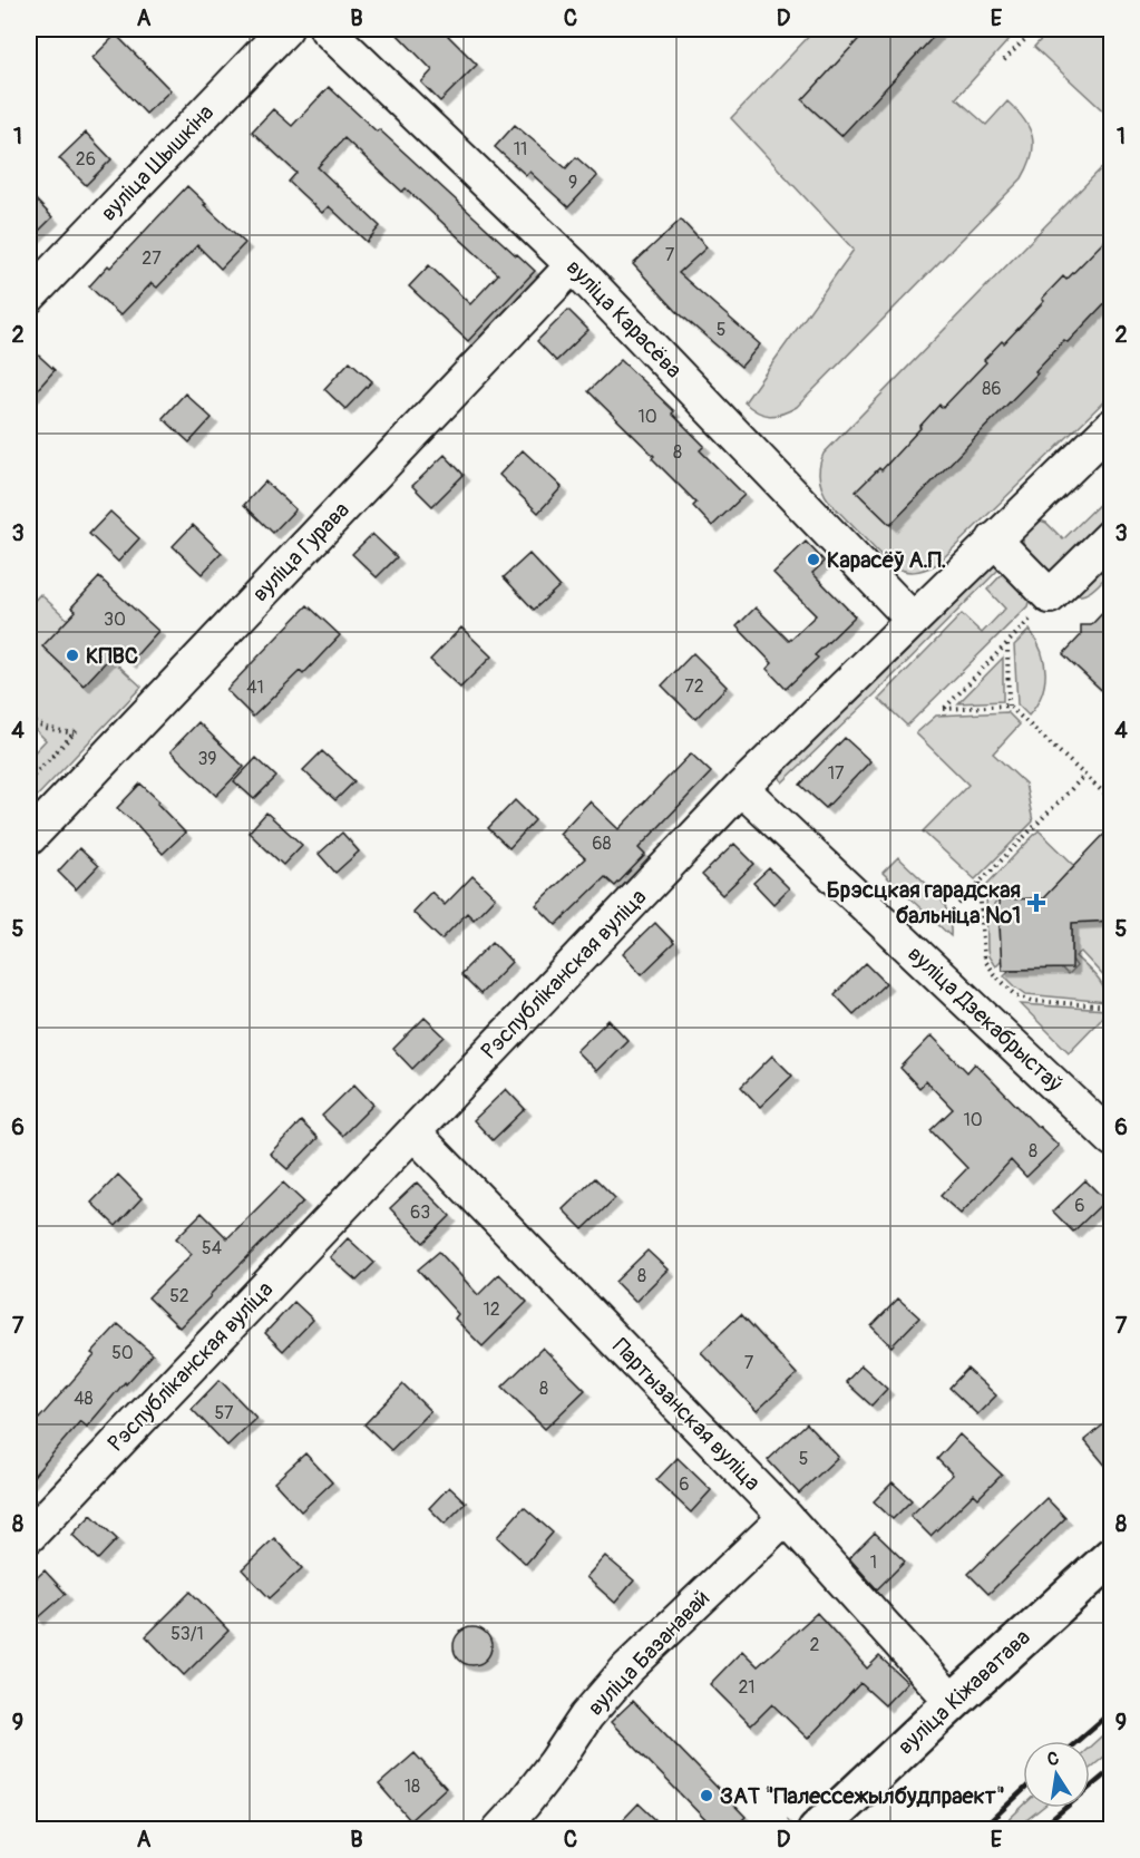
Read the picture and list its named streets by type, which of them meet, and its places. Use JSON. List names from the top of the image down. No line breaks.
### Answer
{"streets":{"main road":["вуліца Кіжаватава"],"street":["вуліца Шышкіна","вуліца Карасёва","вуліца Гурава","Рэспубліканская вуліца","вуліца Дзекабрыстаў","Партызанская вуліца","вуліца Базанавай"]},"crossings":[["вуліца Карасёва","вуліца Гурава"],["вуліца Карасёва","Рэспубліканская вуліца"],["Рэспубліканская вуліца","вуліца Дзекабрыстаў"],["Рэспубліканская вуліца","Партызанская вуліца"],["Партызанская вуліца","вуліца Базанавай"],["Партызанская вуліца","вуліца Кіжаватава"]],"places":{"other":["Карасёў А.П.","КПВС","ЗАТ \"Палессежылбудпраект\""],"health":["Брэсцкая гарадская бальніца №1"]},"house_numbers":["11","26","9","7","27","5","86","10","8","30","72","41","39","17","68","10","8","6","63","54","8","52","12","50","7","8","48","57","5","6","1","53/1","2","21","18"],"north":"top","grid":{"columns":["A","B","C","D","E"],"rows":["1","2","3","4","5","6","7","8","9"]}}
